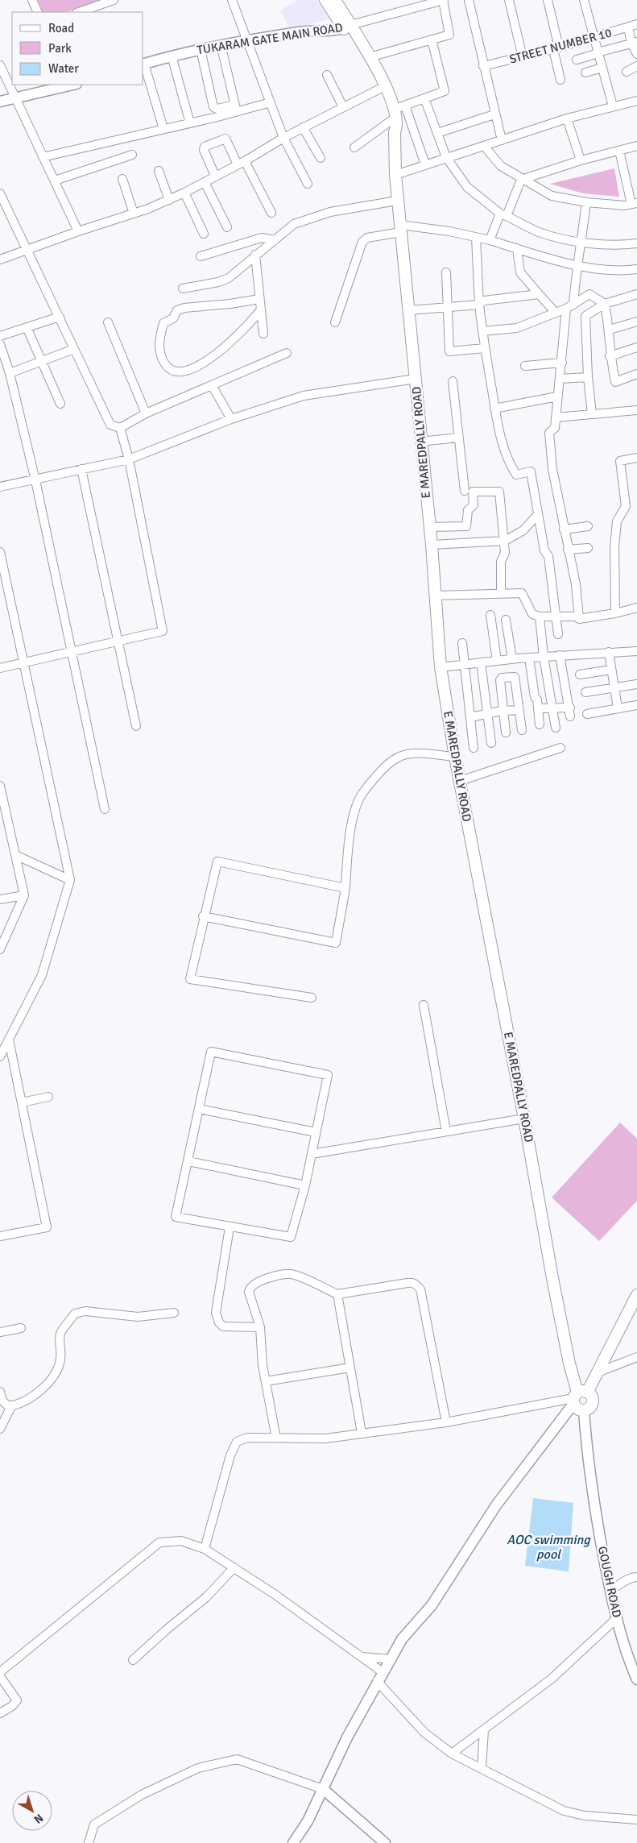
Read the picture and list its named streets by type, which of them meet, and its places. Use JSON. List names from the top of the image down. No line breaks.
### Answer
{"streets":{"main road":["E MAREDPALLY ROAD"],"street":["TUKARAM GATE MAIN ROAD","STREET NUMBER 10","GOUGH ROAD"]},"crossings":[["TUKARAM GATE MAIN ROAD","E MAREDPALLY ROAD"]],"water":["AOC swimming pool"],"legend":["Road","Park","Water"],"north":"bottom right"}
